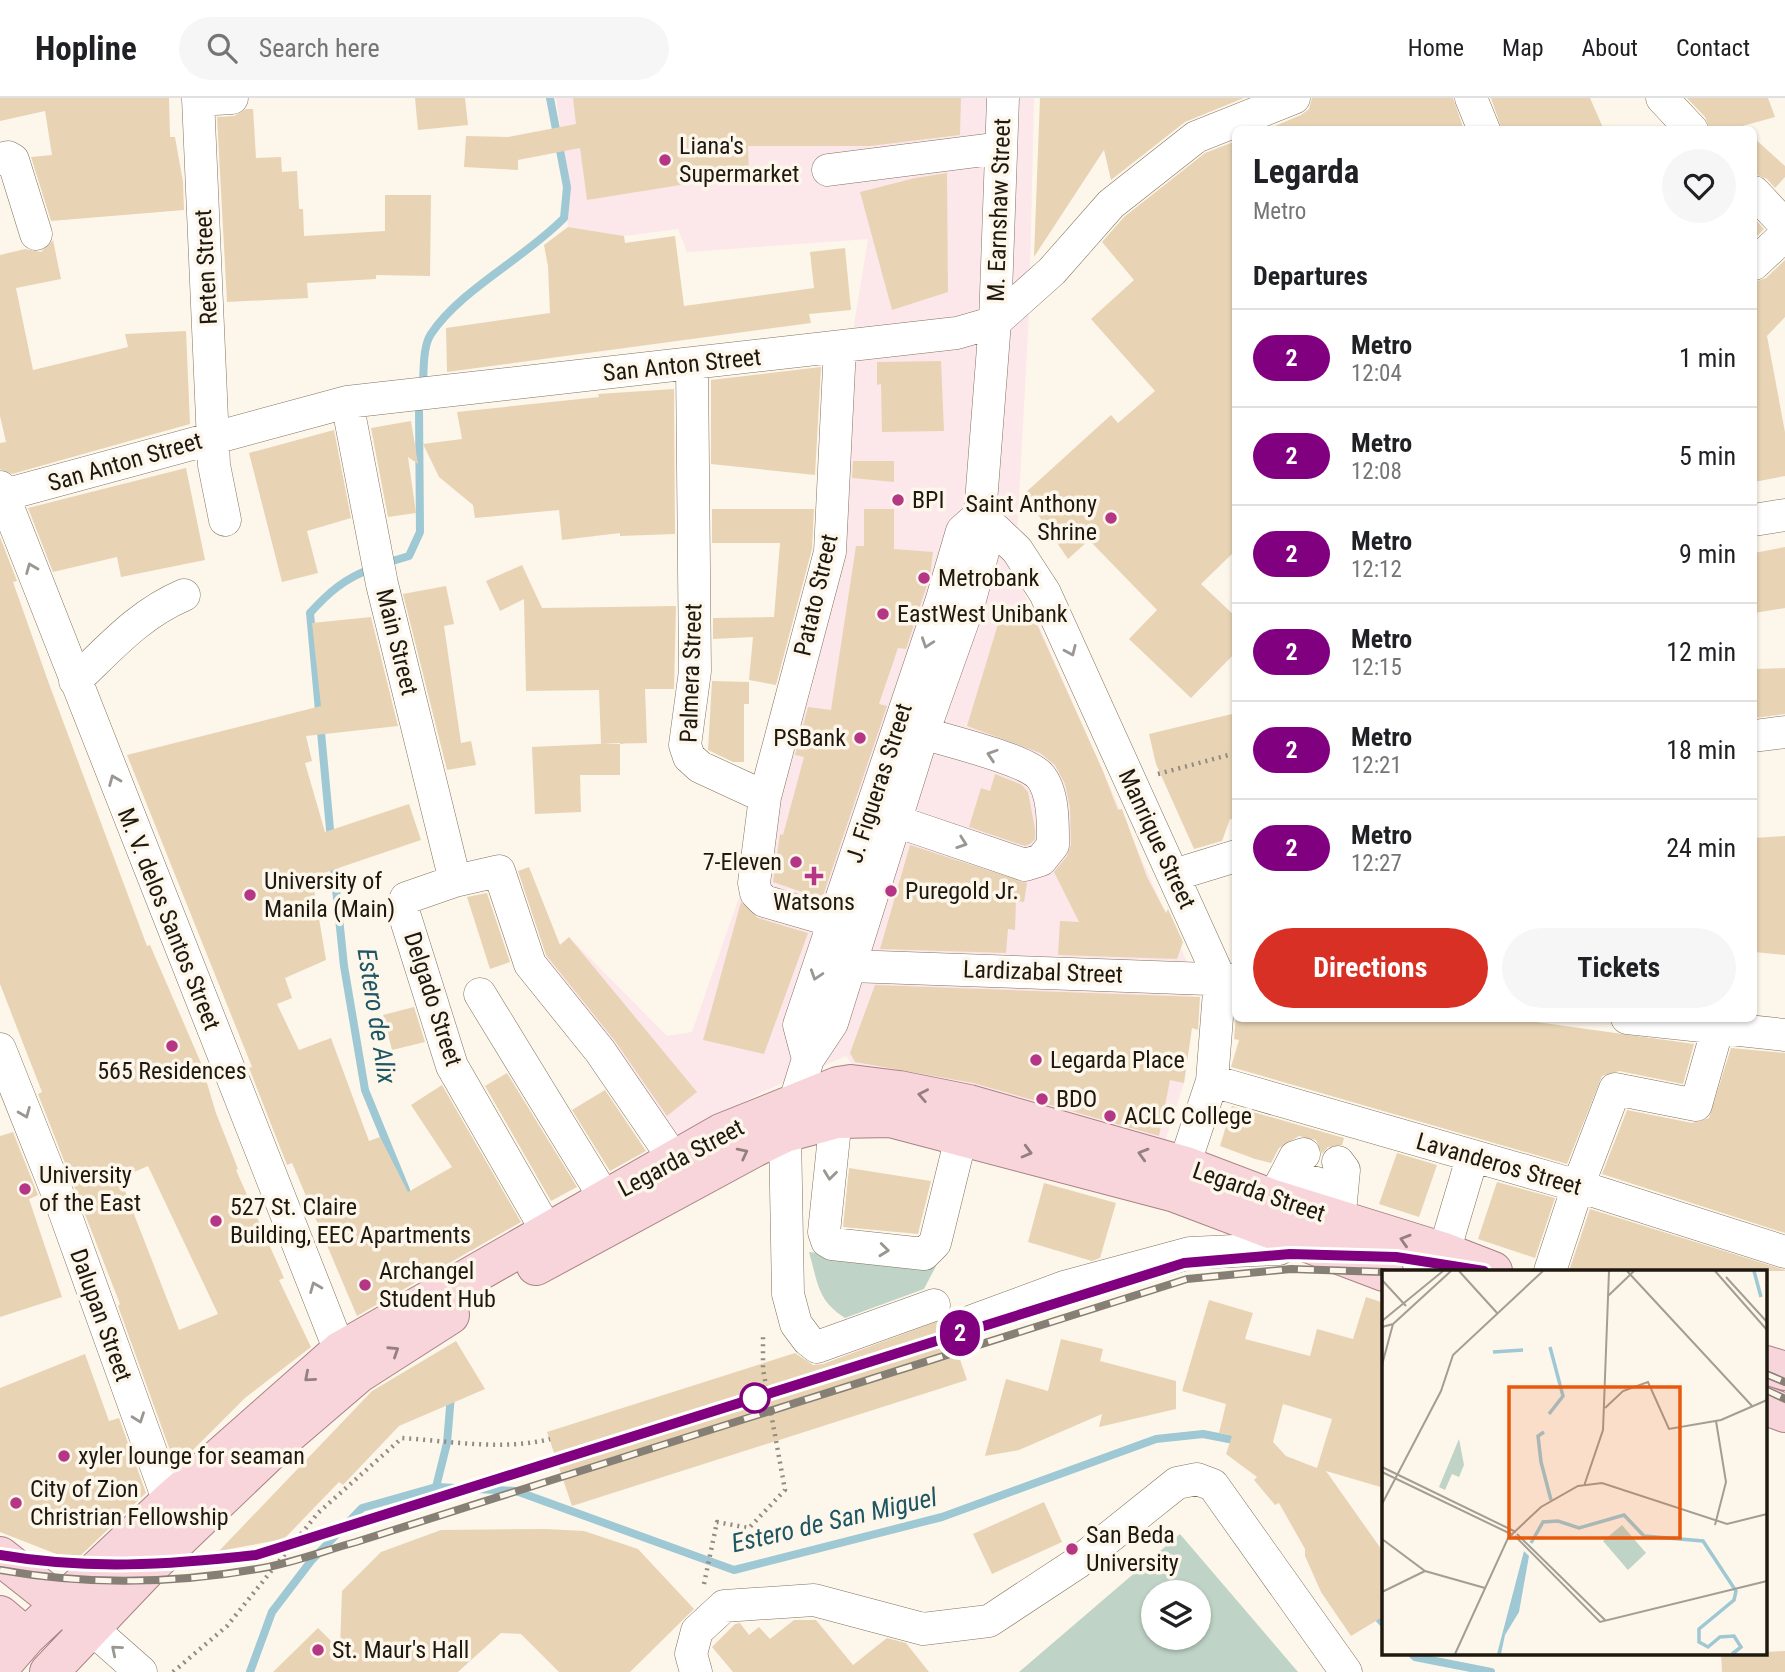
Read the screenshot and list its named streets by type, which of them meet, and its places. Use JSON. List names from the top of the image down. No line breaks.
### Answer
{"streets":{"main road":["Legarda Street"],"street":["M. Earnshaw Street","Reten Street","San Anton Street","Patato Street","Main Street","Palmera Street","J. Figueras Street","Manrique Street","M. V. delos Santos Street","Lardizabal Street","Delgado Street","Lavanderos Street","Dalupan Street"]},"crossings":[["M. Earnshaw Street","San Anton Street"],["M. Earnshaw Street","J. Figueras Street"],["Reten Street","San Anton Street"],["San Anton Street","Patato Street"],["San Anton Street","Main Street"],["San Anton Street","Palmera Street"],["San Anton Street","J. Figueras Street"],["San Anton Street","M. V. delos Santos Street"],["Patato Street","Palmera Street"],["Main Street","Delgado Street"],["J. Figueras Street","Manrique Street"],["J. Figueras Street","Lardizabal Street"],["J. Figueras Street","Legarda Street"],["Manrique Street","Lardizabal Street"],["Manrique Street","Legarda Street"],["Manrique Street","Lavanderos Street"],["M. V. delos Santos Street","Legarda Street"],["Delgado Street","Legarda Street"],["Legarda Street","Dalupan Street"]],"one_way":["Manrique Street","M. V. delos Santos Street","Dalupan Street"],"water":["Estero de Alix","Estero de San Miguel"],"places":{"other":["Liana's Supermarket","BPI","Saint Anthony Shrine","Metrobank","EastWest Unibank","PSBank","7-Eleven","Puregold Jr.","University of Manila (Main)","565 Residences","Legarda Place","BDO","ACLC College","University of the East","527 St. Claire Building, EEC Apartments","Archangel Student Hub","xyler lounge for seaman","City of Zion Christrian Fellowship","San Beda University","St. Maur's Hall"],"health":["Watsons"]},"lines":["metro line 2"],"page":{"header":"Hopline","search":"Search here","nav":["Home","Map","About","Contact"],"on_map":"2","heading":[["Legarda","Metro"],"Departures"],"list":[{"mark":"2","name":"Metro","note":"12:04","value":"1 min"},{"mark":"2","name":"Metro","note":"12:08","value":"5 min"},{"mark":"2","name":"Metro","note":"12:12","value":"9 min"},{"mark":"2","name":"Metro","note":"12:15","value":"12 min"},{"mark":"2","name":"Metro","note":"12:21","value":"18 min"},{"mark":"2","name":"Metro","note":"12:27","value":"24 min"}],"buttons":["Directions","Tickets"]}}
